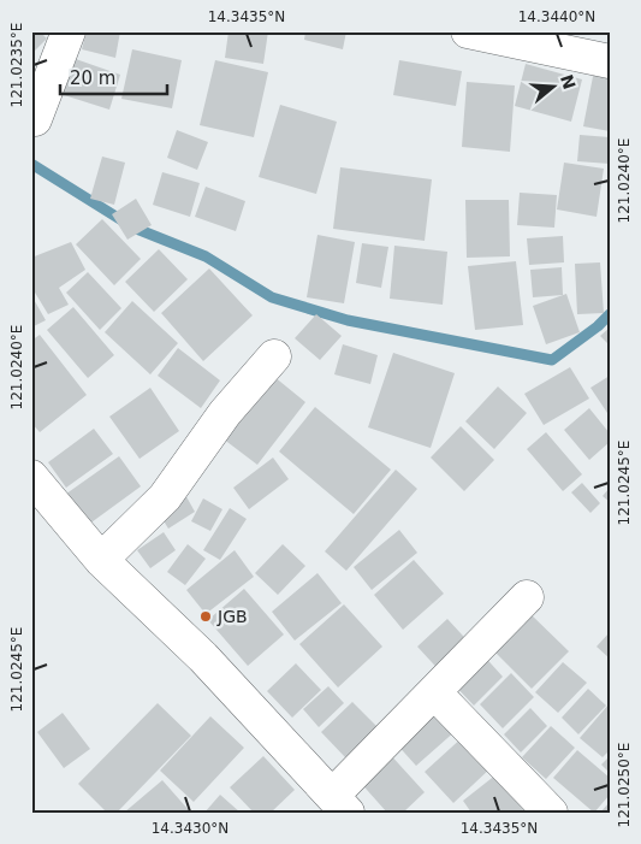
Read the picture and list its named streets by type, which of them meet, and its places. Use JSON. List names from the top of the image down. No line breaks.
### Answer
{"places":["JGB"],"scale_bar":"20 m","north":"right","coordinates":["14.3435°N","14.3440°N","121.0235°E","121.0240°E","121.0245°E","121.0250°E","14.3430°N"]}
